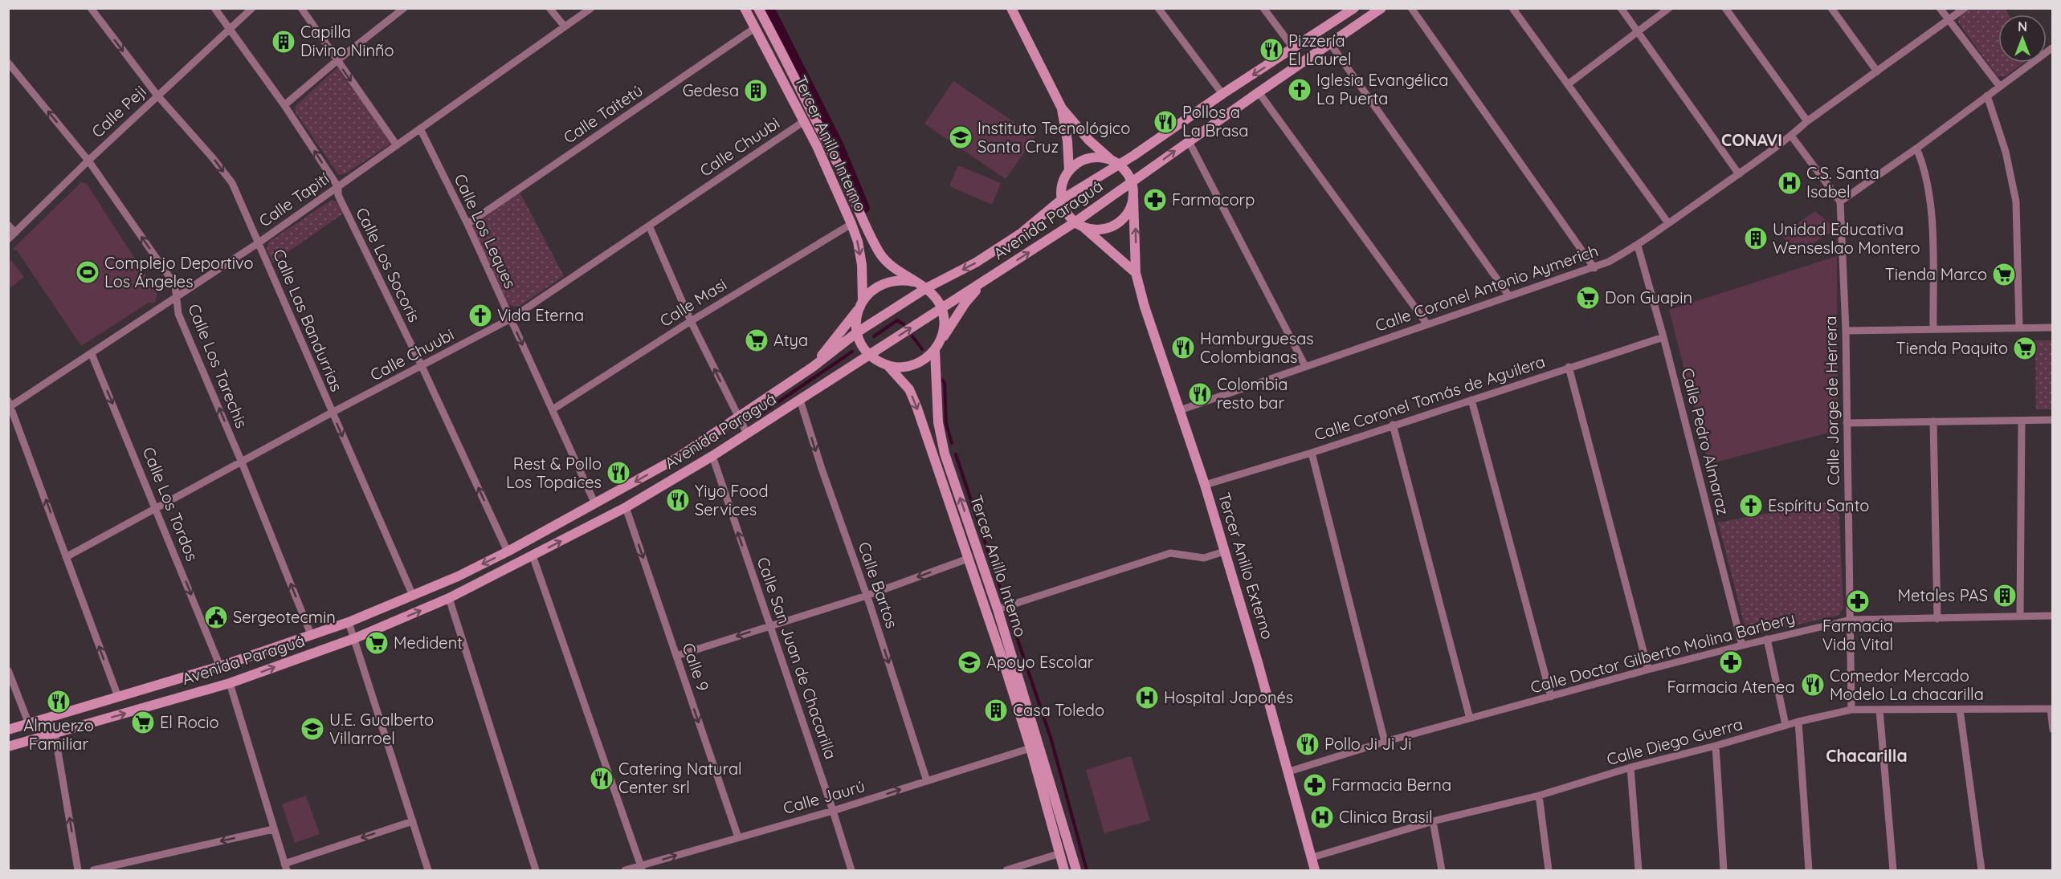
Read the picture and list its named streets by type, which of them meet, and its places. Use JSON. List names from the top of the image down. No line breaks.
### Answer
{"streets":{"main road":["Tercer Anillo Interno","Avenida Paraguá","Tercer Anillo Externo"],"street":["Calle Peji","Calle Taitetú","Calle Chuubi","Calle Tapití","Calle Los Leques","Calle Los Socoris","Calle Coronel Antonio Aymerich","Calle Masi","Calle Las Bandurrias","Calle Los Tarechis","Calle Coronel Tomás de Aguilera","Calle Jorge de Herrera","Calle Pedro Almaraz","Calle Los Tordos","Calle Bartos","Calle Doctor Gilberto Molina Barbery","Calle San Juan de Chacarilla","Calle 9","Calle Diego Guerra","Calle Jaurú"]},"crossings":[["Calle Peji","Calle Los Socoris"],["Calle Peji","Calle Las Bandurrias"],["Calle Peji","Calle Los Tarechis"],["Calle Taitetú","Tercer Anillo Interno"],["Calle Taitetú","Calle Los Leques"],["Tercer Anillo Interno","Calle Chuubi"],["Tercer Anillo Interno","Avenida Paraguá"],["Tercer Anillo Interno","Calle Masi"],["Tercer Anillo Interno","Calle Jaurú"],["Calle Chuubi","Calle Los Leques"],["Calle Chuubi","Calle Los Socoris"],["Calle Chuubi","Calle Las Bandurrias"],["Calle Chuubi","Calle Los Tarechis"],["Calle Chuubi","Calle Los Tordos"],["Calle Tapití","Calle Los Leques"],["Calle Tapití","Calle Los Socoris"],["Calle Tapití","Calle Las Bandurrias"],["Calle Tapití","Calle Los Tarechis"],["Calle Tapití","Calle Los Tordos"],["Avenida Paraguá","Calle Los Leques"],["Avenida Paraguá","Calle Los Socoris"],["Avenida Paraguá","Calle Las Bandurrias"],["Avenida Paraguá","Calle Los Tarechis"],["Avenida Paraguá","Calle Los Tordos"],["Avenida Paraguá","Tercer Anillo Externo"],["Avenida Paraguá","Calle Bartos"],["Avenida Paraguá","Calle San Juan de Chacarilla"],["Avenida Paraguá","Calle 9"],["Calle Los Leques","Calle Masi"],["Calle Coronel Antonio Aymerich","Calle Pedro Almaraz"],["Calle Coronel Antonio Aymerich","Tercer Anillo Externo"],["Calle Coronel Tomás de Aguilera","Calle Pedro Almaraz"],["Calle Coronel Tomás de Aguilera","Tercer Anillo Externo"],["Calle Jorge de Herrera","Calle Doctor Gilberto Molina Barbery"],["Calle Jorge de Herrera","Calle Diego Guerra"],["Calle Pedro Almaraz","Calle Doctor Gilberto Molina Barbery"],["Tercer Anillo Externo","Calle Doctor Gilberto Molina Barbery"],["Tercer Anillo Externo","Calle Diego Guerra"],["Calle Bartos","Calle Jaurú"],["Calle San Juan de Chacarilla","Calle Jaurú"],["Calle 9","Calle Jaurú"]],"one_way":["Calle Los Socoris","Calle Las Bandurrias","Calle Los Tarechis","Calle Los Tordos","Calle Bartos","Calle San Juan de Chacarilla","Calle 9","Calle Jaurú"],"districts":["CONAVI","Chacarilla"],"places":{"building":["Capilla Divino Ninño","Gedesa","Unidad Educativa Wenseslao Montero","Metales PAS","Casa Toledo"],"restaurant":["Pizzería El Laurel","Pollos a La Brasa","Hamburguesas Colombianas","Colombia resto bar","Rest & Pollo Los Topaices","Yiyo Food Services","Comedor Mercado Modelo La chacarilla","Almuerzo Familiar","Pollo Ji Ji Ji","Catering Natural Center srl"],"church":["Iglesia Evangélica La Puerta","Vida Eterna","Espíritu Santo"],"school or university":["Instituto Tecnológico Santa Cruz","Apoyo Escolar","U.E. Gualberto Villarroel"],"hospital":["C.S. Santa Isabel","Hospital Japonés","Clinica Brasil"],"pharmacy":["Farmacorp","Farmacia Vida Vital","Farmacia Atenea","Farmacia Berna"],"sports":["Complejo Deportivo Los Ángeles"],"supermarket":["Tienda Marco","Don Guapin","Atya","Tienda Paquito","Medident","El Rocio"],"public building":["Sergeotecmin"]},"north":"top"}
